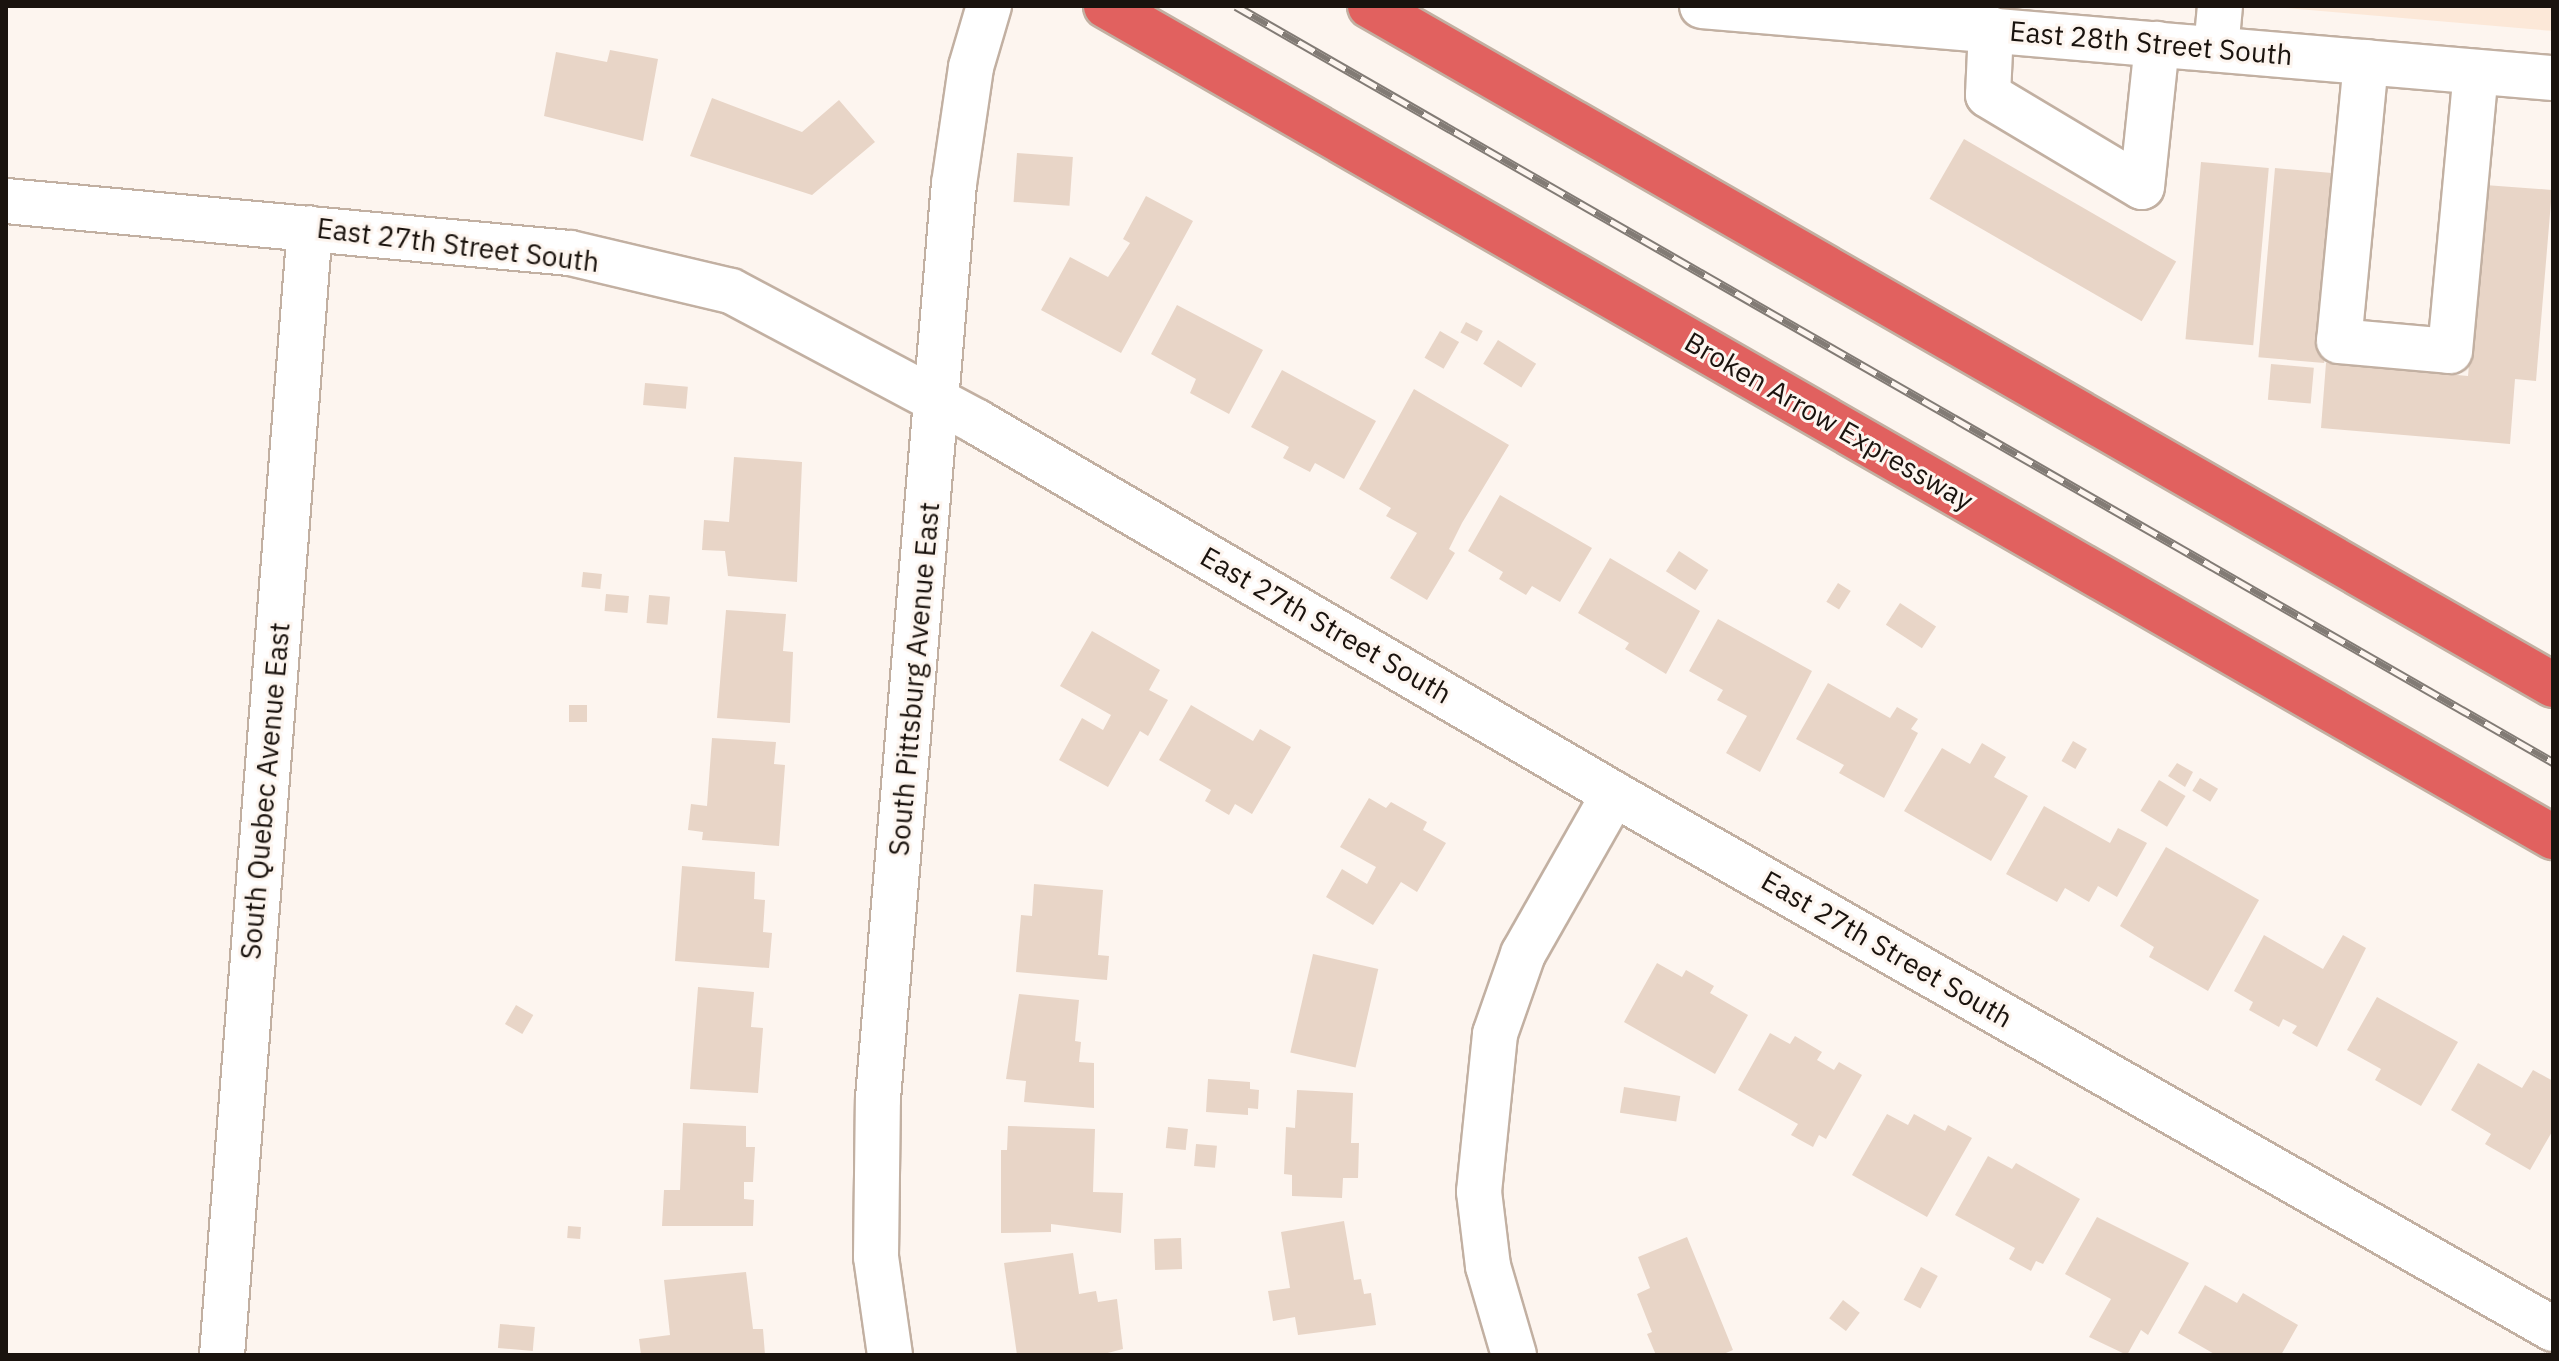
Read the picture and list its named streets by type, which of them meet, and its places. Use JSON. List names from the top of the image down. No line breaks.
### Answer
{"streets":{"highway":["Broken Arrow Expressway"],"street":["East 28th Street South","East 27th Street South","South Pittsburg Avenue East","South Quebec Avenue East"]},"crossings":[["East 27th Street South","South Pittsburg Avenue East"],["East 27th Street South","South Quebec Avenue East"]]}
